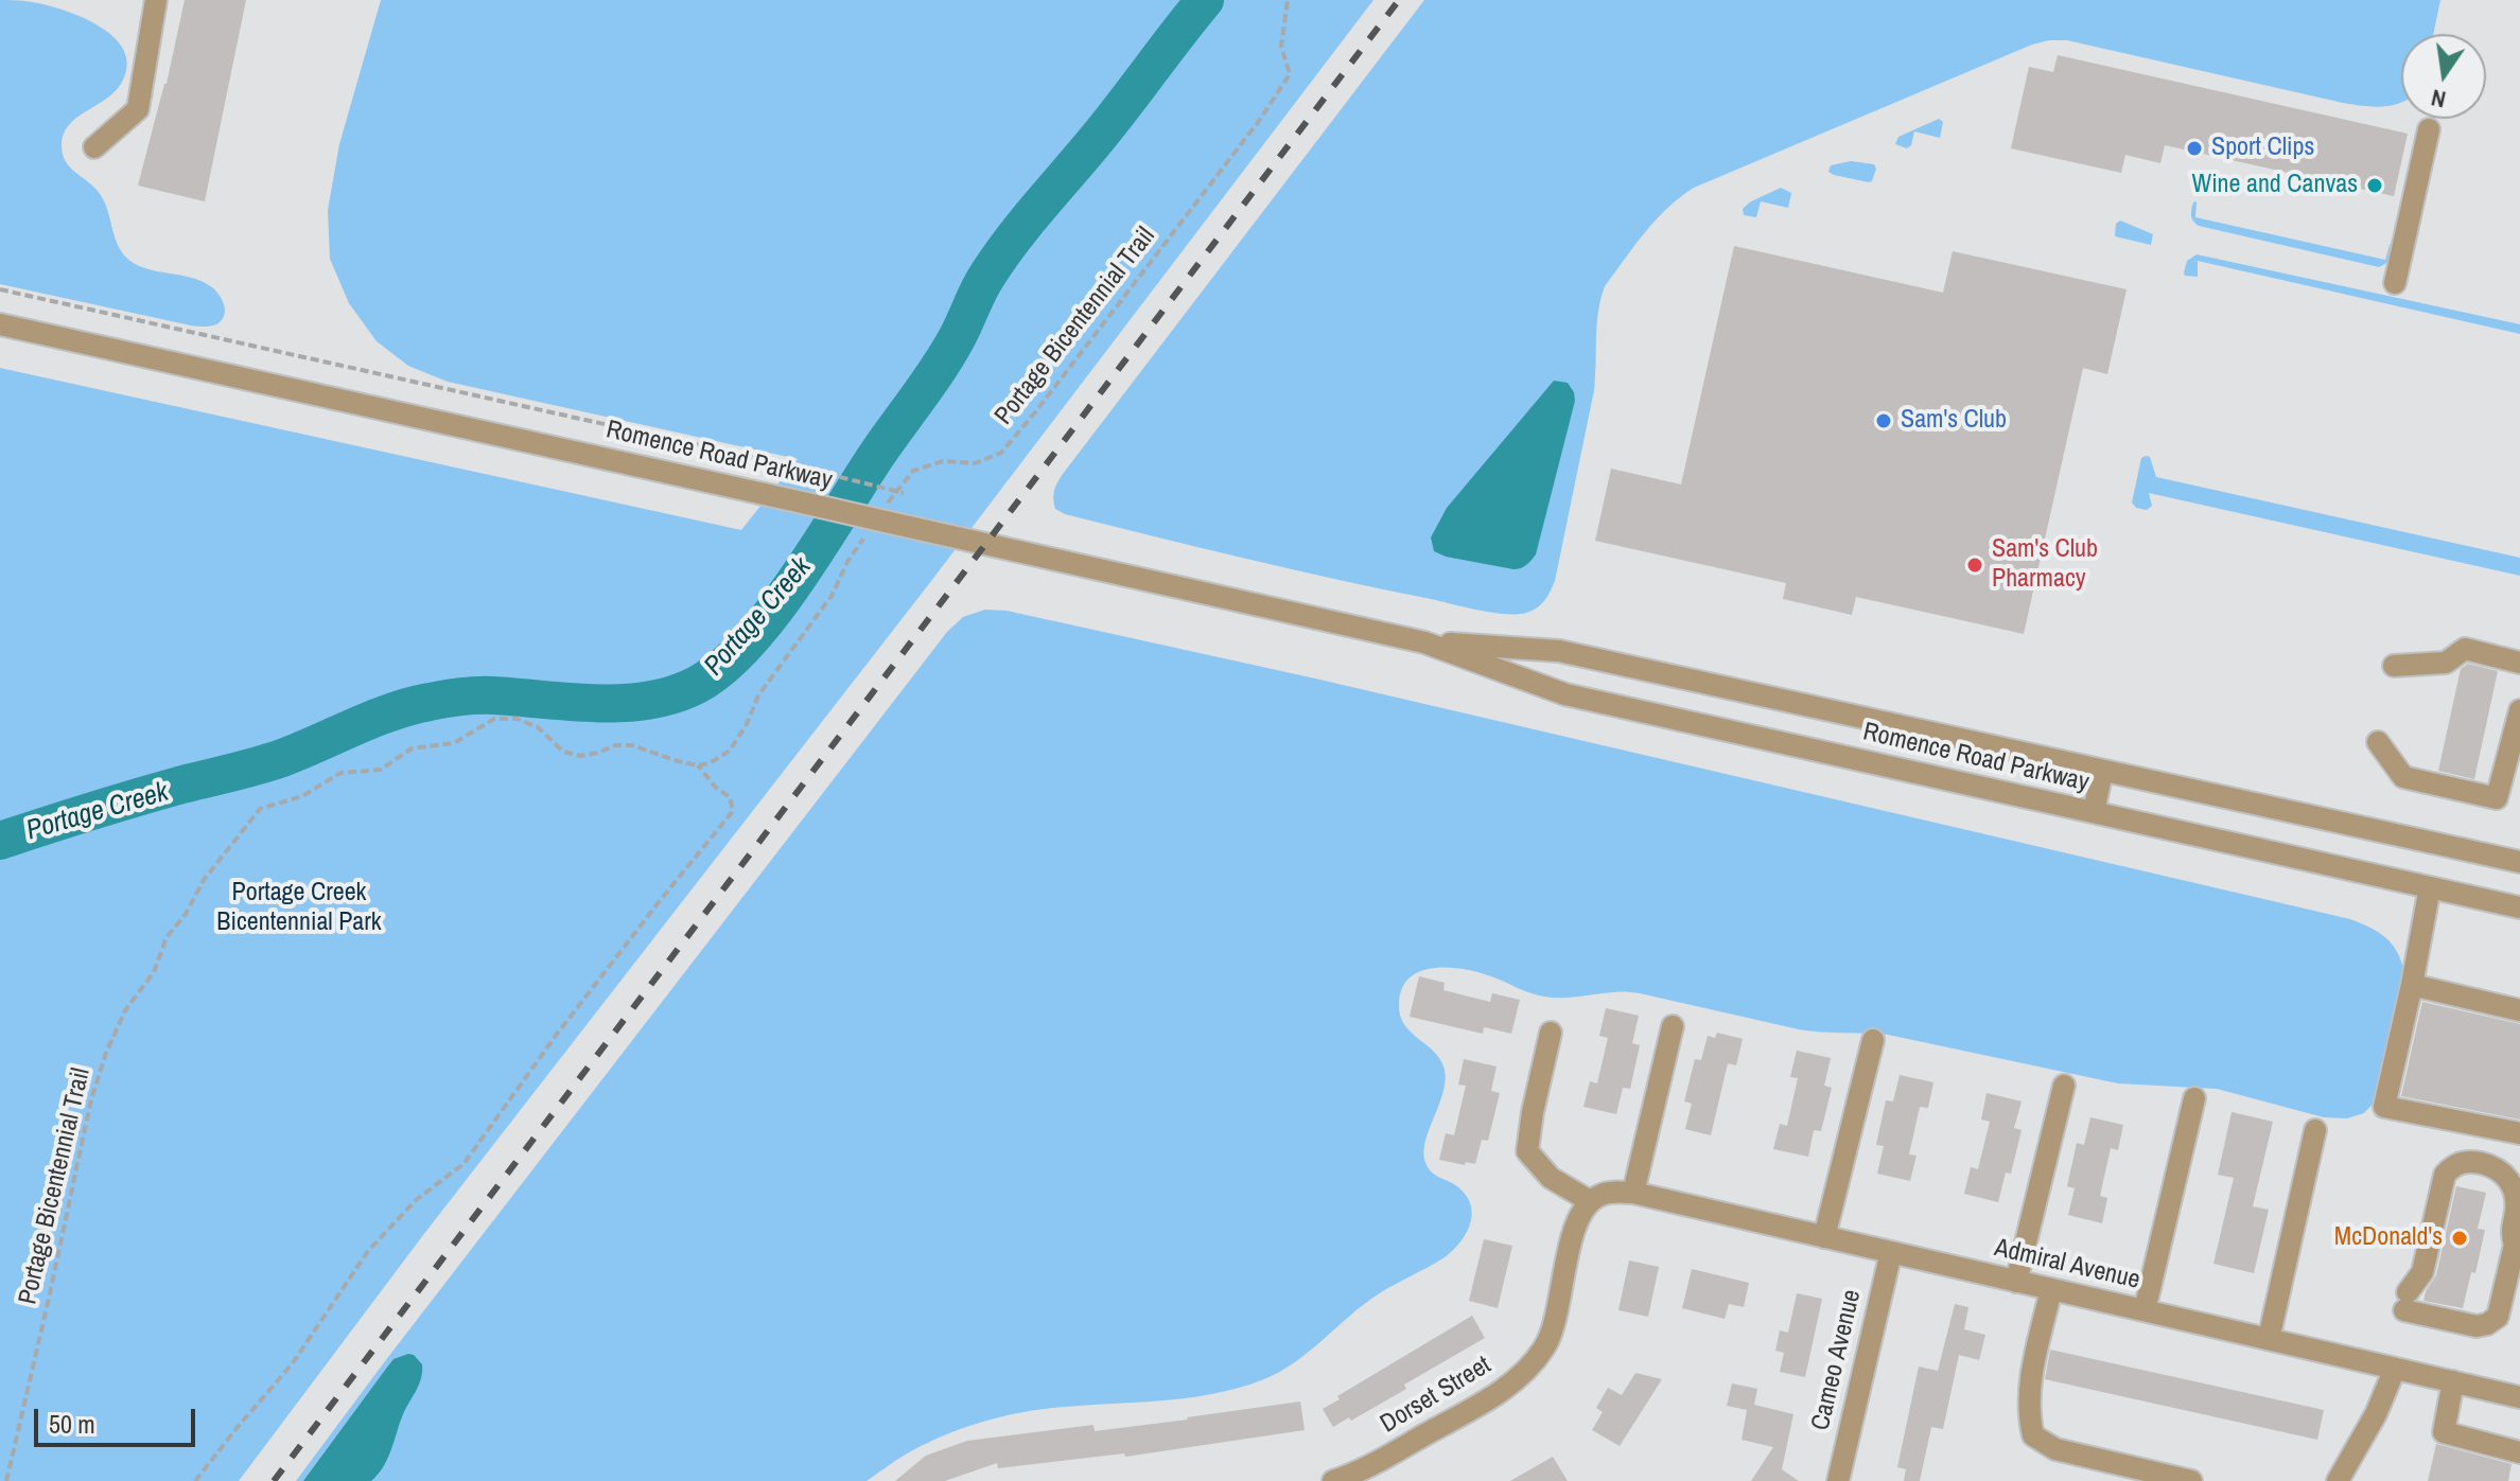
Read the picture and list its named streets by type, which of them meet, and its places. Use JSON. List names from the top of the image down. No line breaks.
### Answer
{"streets":{"street":["Romence Road Parkway","Admiral Avenue","Cameo Avenue","Dorset Street"],"path":["Portage Bicentennial Trail"]},"crossings":[["Portage Bicentennial Trail","Romence Road Parkway"],["Admiral Avenue","Cameo Avenue"],["Admiral Avenue","Dorset Street"]],"water":["Portage Creek"],"parks":["Portage Creek Bicentennial Park"],"places":["Sport Clips","Wine and Canvas","Sam's Club","Sam's Club Pharmacy","McDonald's"],"scale_bar":"50 m","north":"bottom"}
